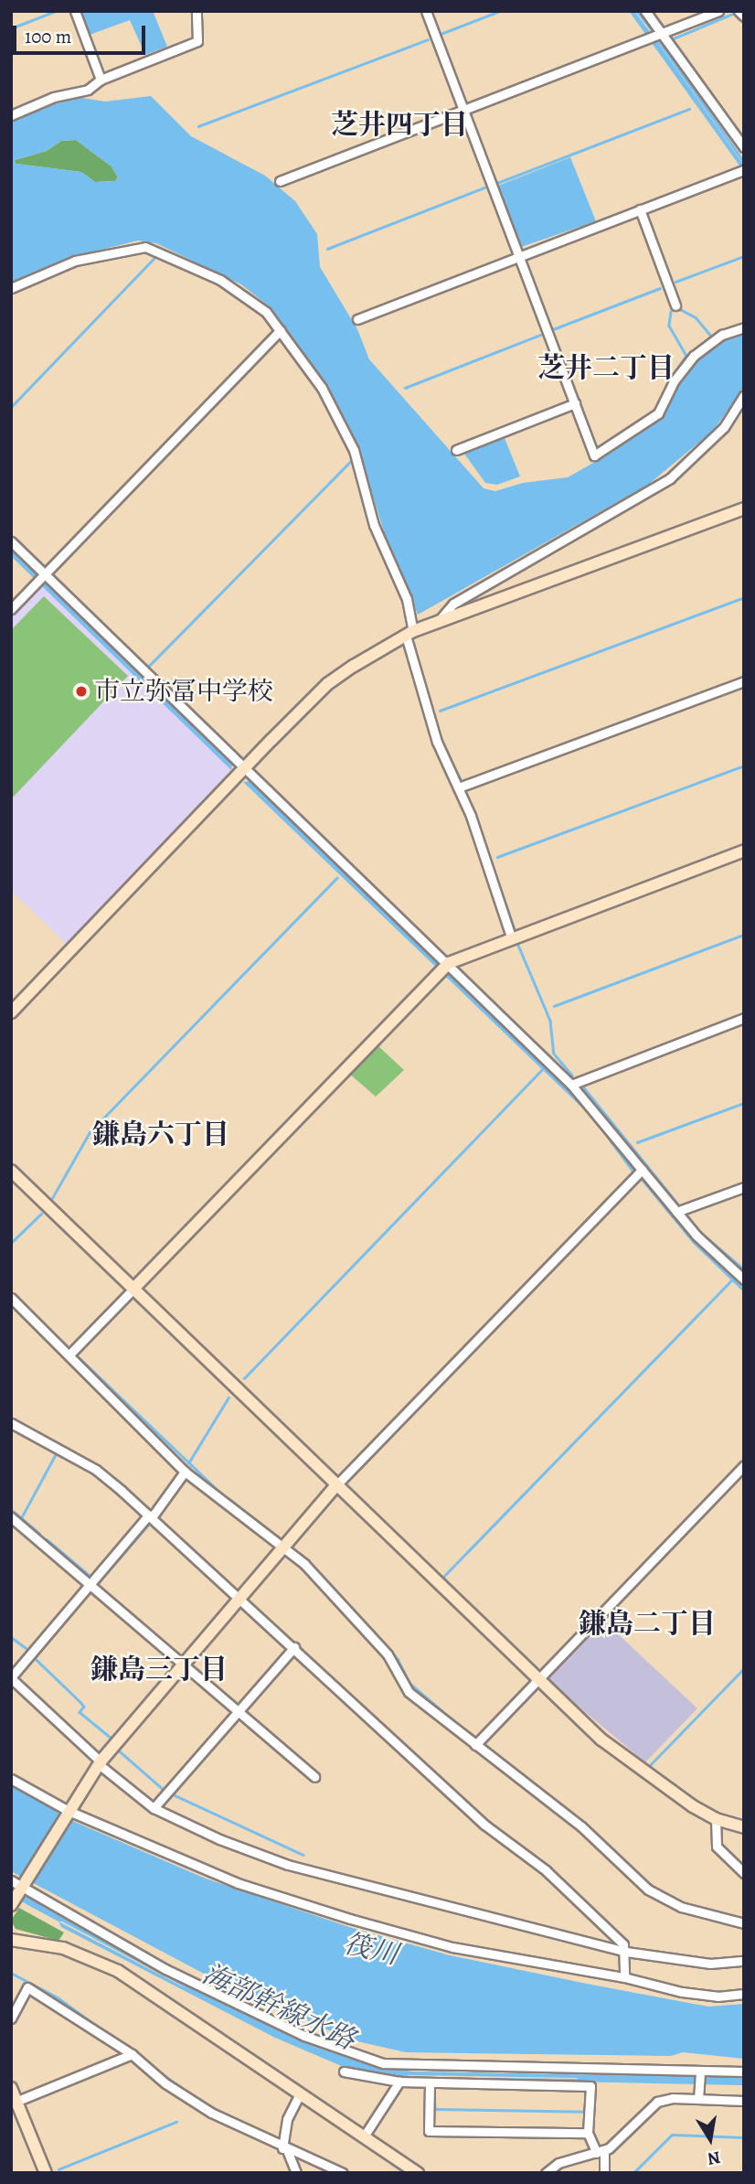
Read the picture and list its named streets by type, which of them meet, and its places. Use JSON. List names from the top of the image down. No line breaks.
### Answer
{"districts":["芝井四丁目","芝井二丁目","鎌島六丁目","鎌島二丁目","鎌島三丁目"],"water":["筏川","海部幹線水路"],"places":["市立弥冨中学校"],"scale_bar":"100 m","north":"bottom"}
